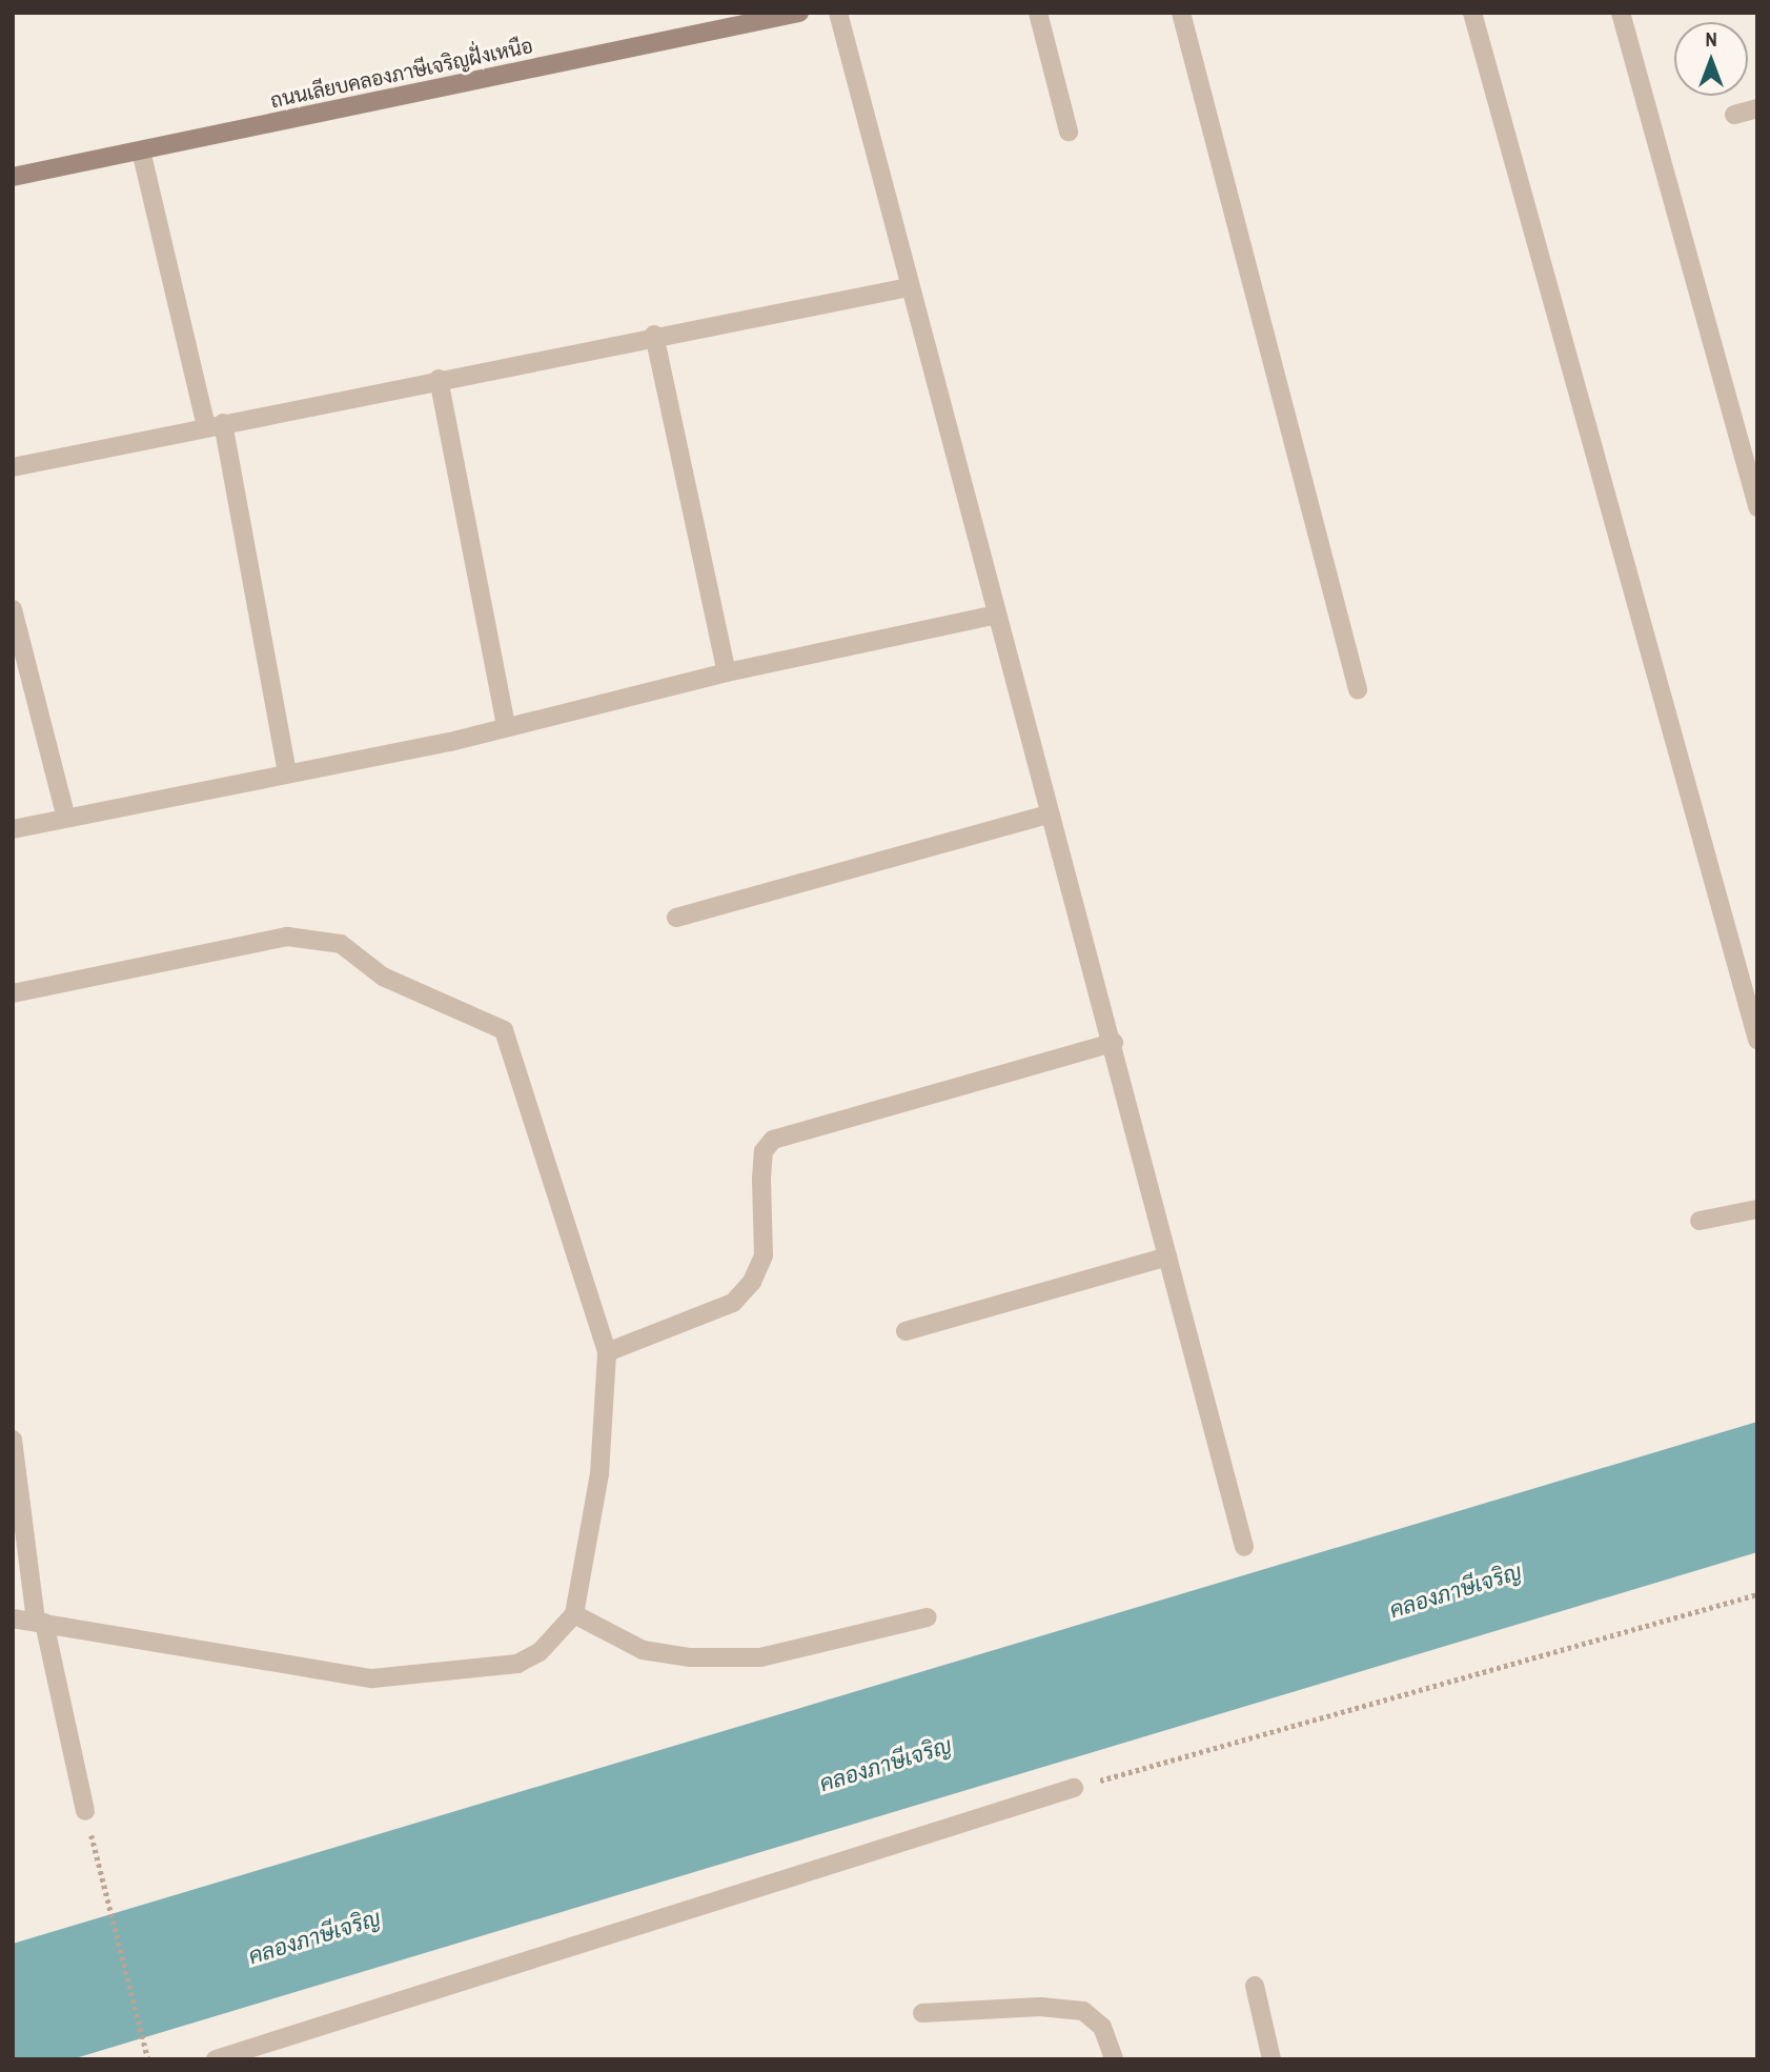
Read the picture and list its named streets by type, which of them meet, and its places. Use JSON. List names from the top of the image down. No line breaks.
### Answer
{"streets":{"main road":["ถนนเลียบคลองภาษีเจริญฝั่งเหนือ"]},"water":["คลองภาษีเจริญ"],"north":"top"}
